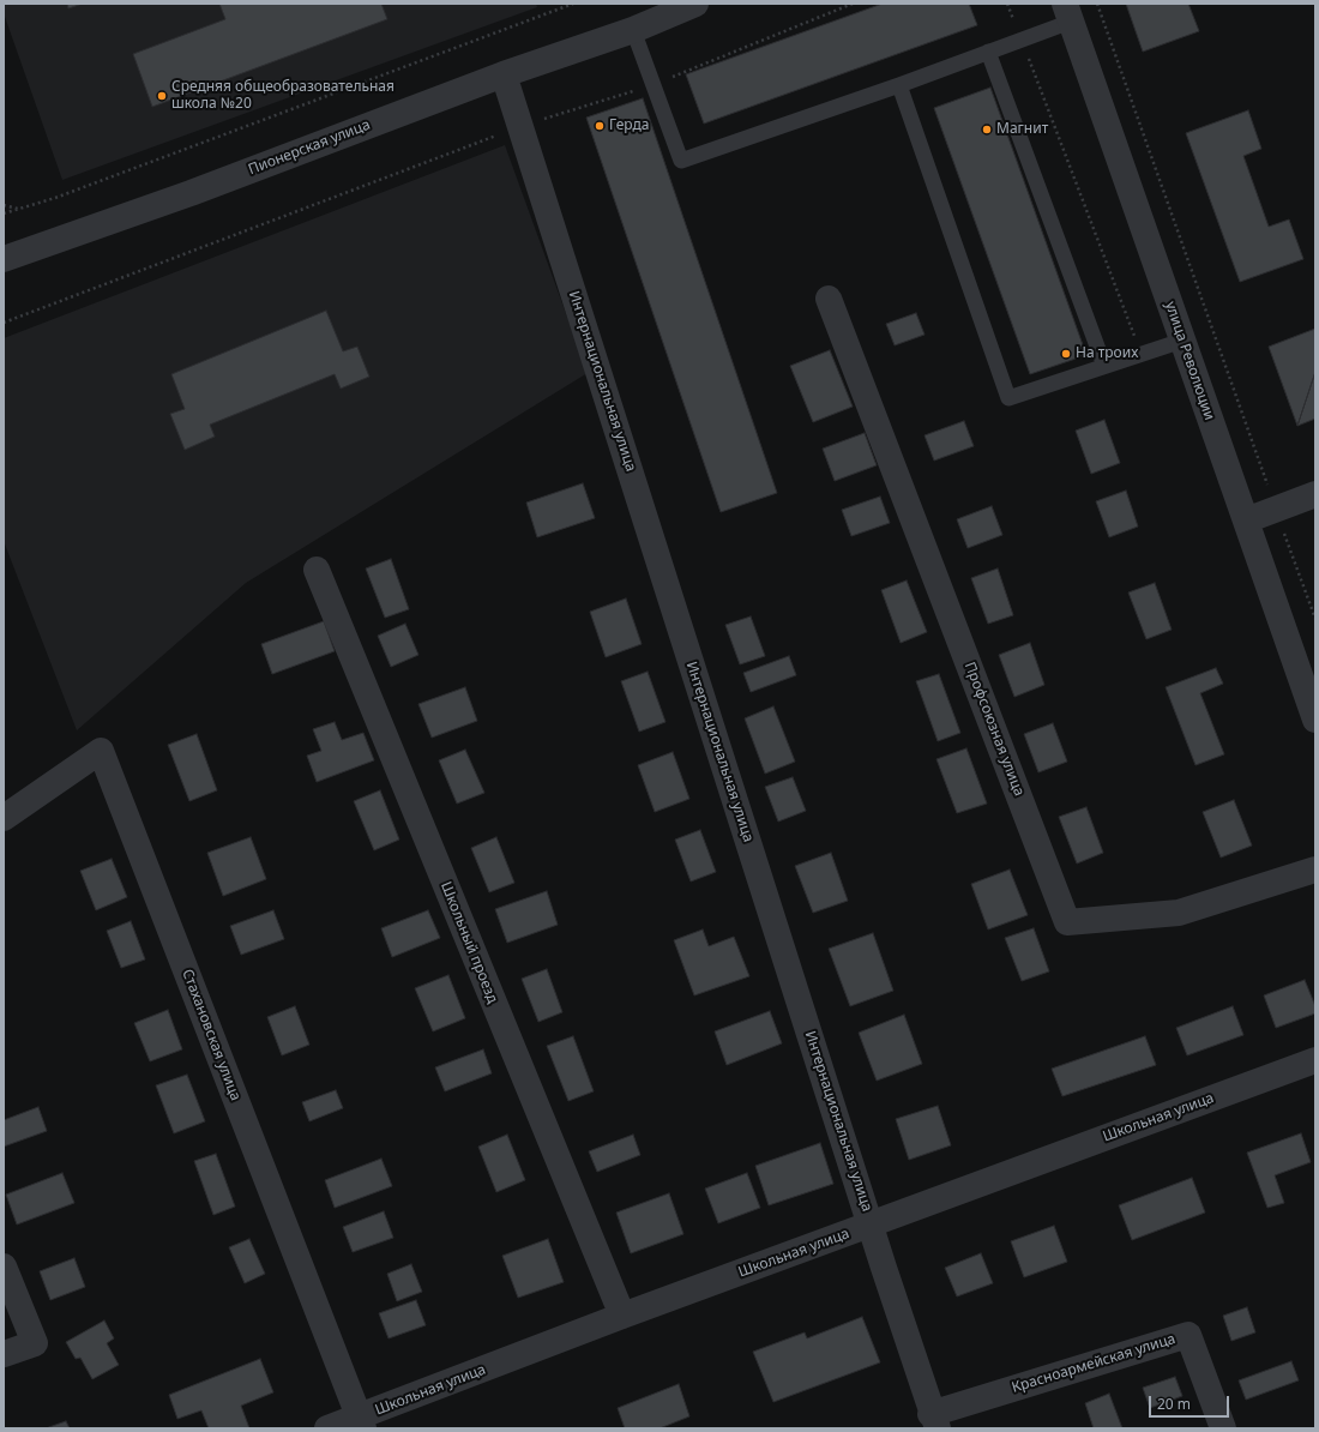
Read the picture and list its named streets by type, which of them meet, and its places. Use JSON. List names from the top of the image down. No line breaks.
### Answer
{"streets":{"street":["Пионерская улица","улица Революции","Интернациональная улица","Профсоюзная улица","Школьный проезд","Стахановская улица","Школьная улица","Красноармейская улица"]},"crossings":[["Пионерская улица","Интернациональная улица"],["Интернациональная улица","Школьная улица"],["Интернациональная улица","Красноармейская улица"],["Школьный проезд","Школьная улица"],["Стахановская улица","Школьная улица"]],"places":["Средняя общеобразовательная школа №20","Герда","Магнит","На троих"],"scale_bar":"20 m"}
